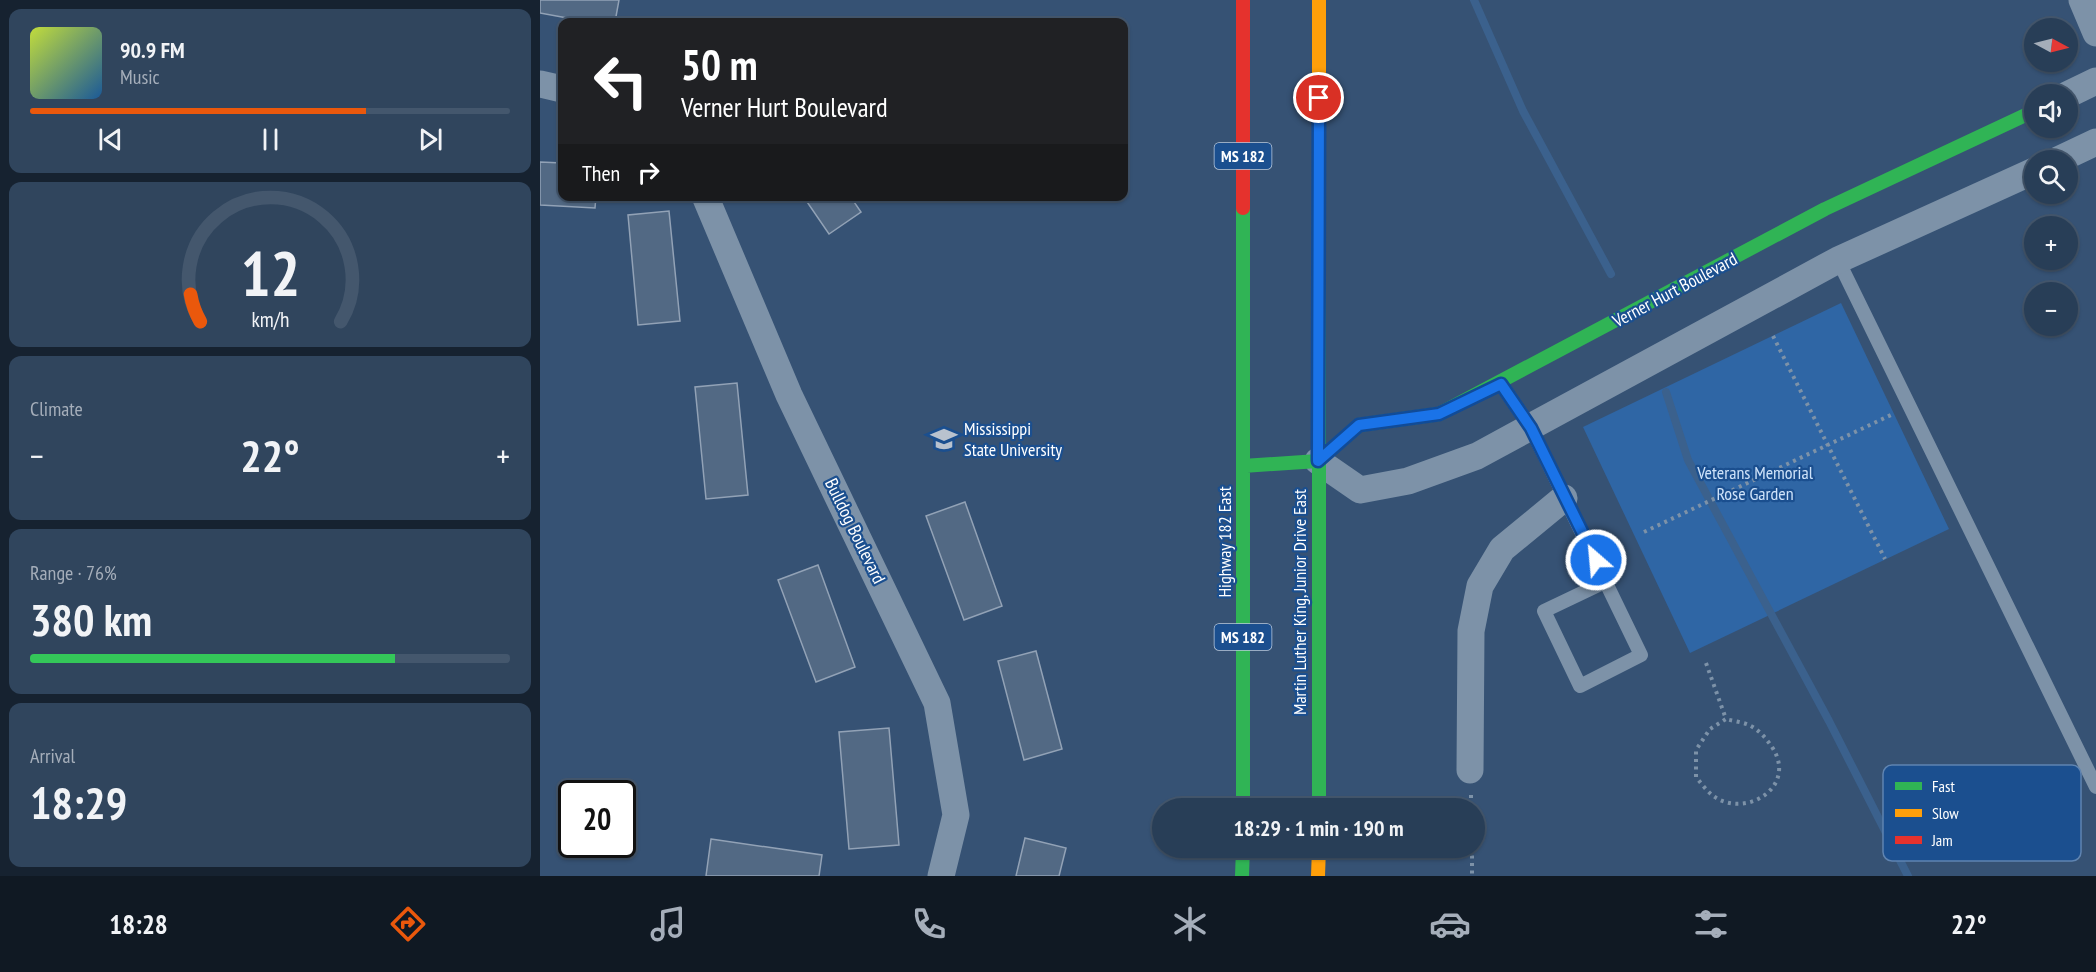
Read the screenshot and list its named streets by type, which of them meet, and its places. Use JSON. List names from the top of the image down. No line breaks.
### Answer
{"streets":{"main road":["MS 182","Verner Hurt Boulevard","Highway 182 East","Martin Luther King, Junior Drive East"],"street":["Bulldog Boulevard"]},"crossings":[["Verner Hurt Boulevard","Martin Luther King, Junior Drive East"]],"parks":["Veterans Memorial Rose Garden"],"places":{"school or university":["Mississippi State University"]},"legend":["Fast","Slow","Jam"],"north":"right","page":{"map_buttons":["+","−"],"turn":["50 m","Verner Hurt Boulevard"],"song":["90.9 FM","Music"],"then":"Then","tile":["Climate",["Range · 76%","380 km"],["Arrival","18:29"]],"heat":["−","22°","+"],"limit":"20","trip":"18:29 · 1 min · 190 m","tabs":["18:28","22°"],"gauge":["12","km/h"]}}
